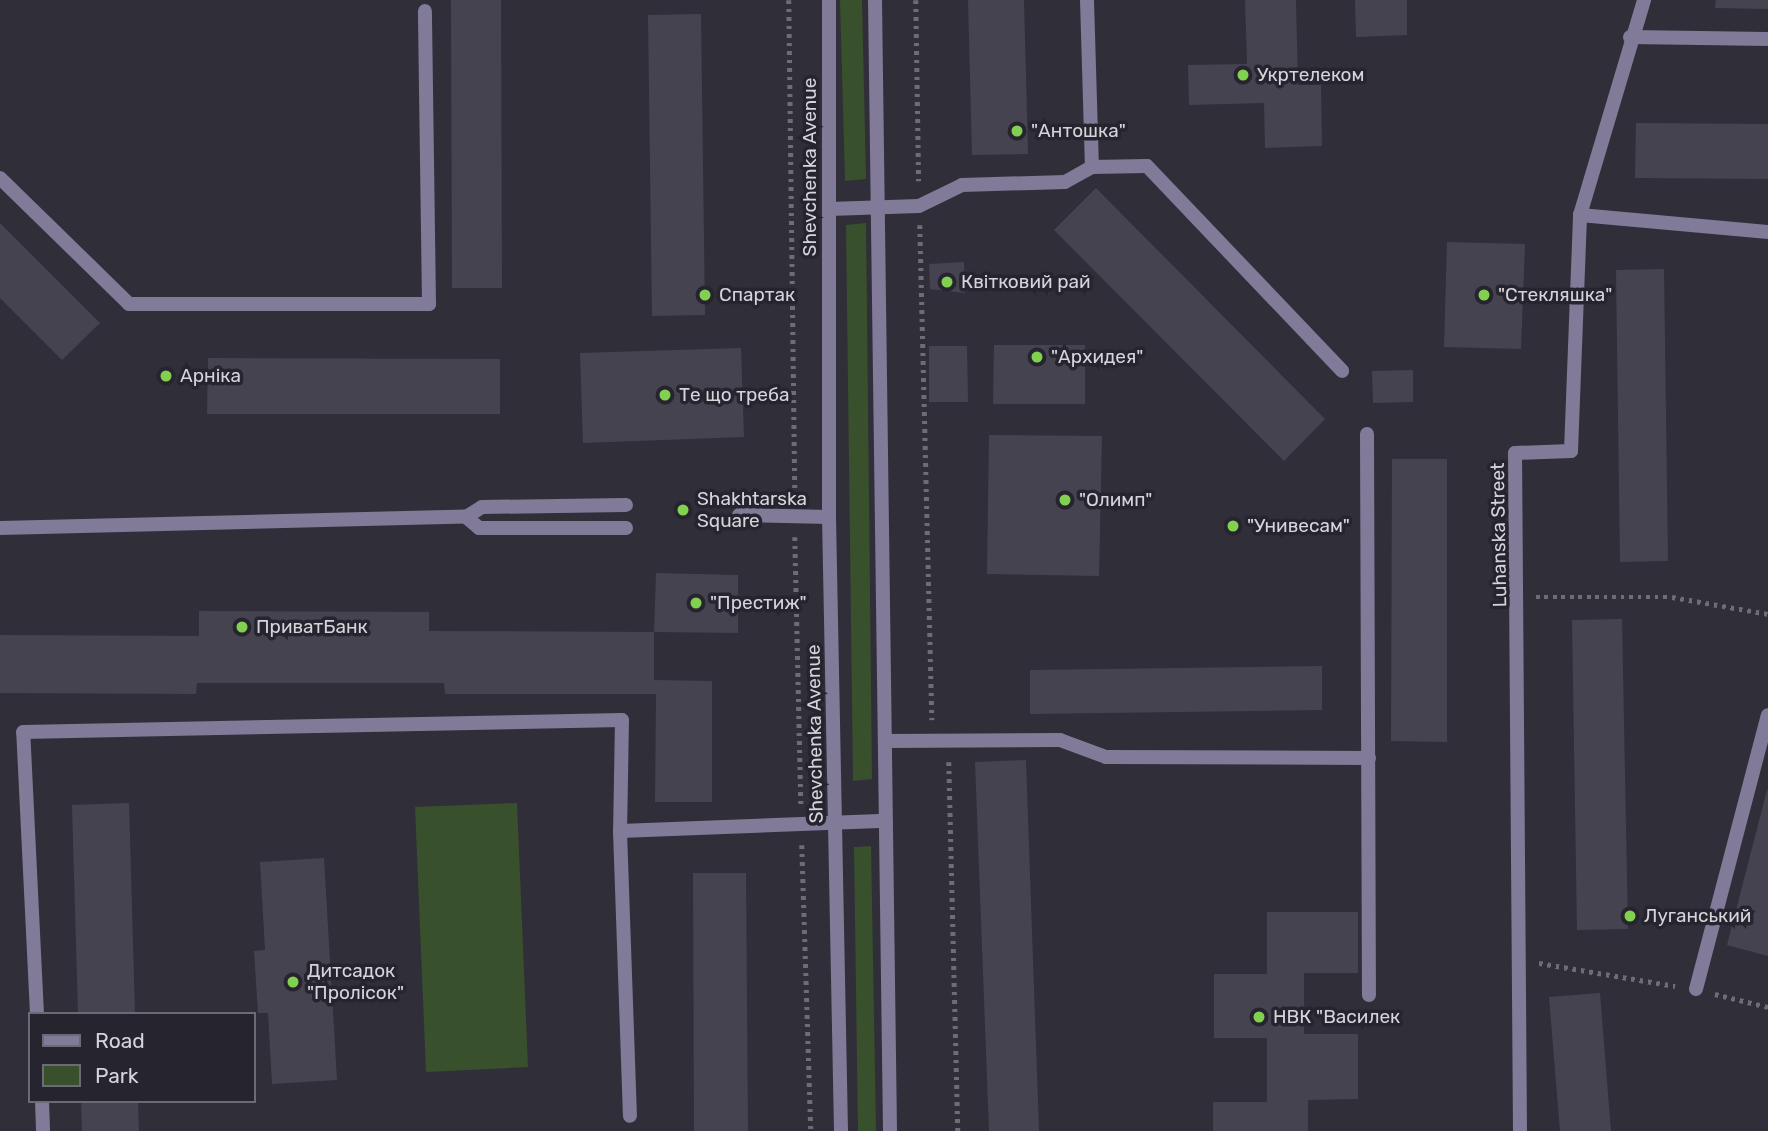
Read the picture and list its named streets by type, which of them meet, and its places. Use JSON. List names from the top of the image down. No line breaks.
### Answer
{"streets":{"street":["Shevchenka Avenue","Luhanska Street"]},"places":["Укртелеком","\"Антошка\"","Квітковий рай","Спартак","\"Стекляшка\"","\"Архидея\"","Арніка","Те що треба","\"Олимп\"","Shakhtarska Square","\"Унивесам\"","\"Престиж\"","ПриватБанк","Луганський","Дитсадок \"Пролісок\"","НВК \"Василек"],"legend":["Road","Park"]}
